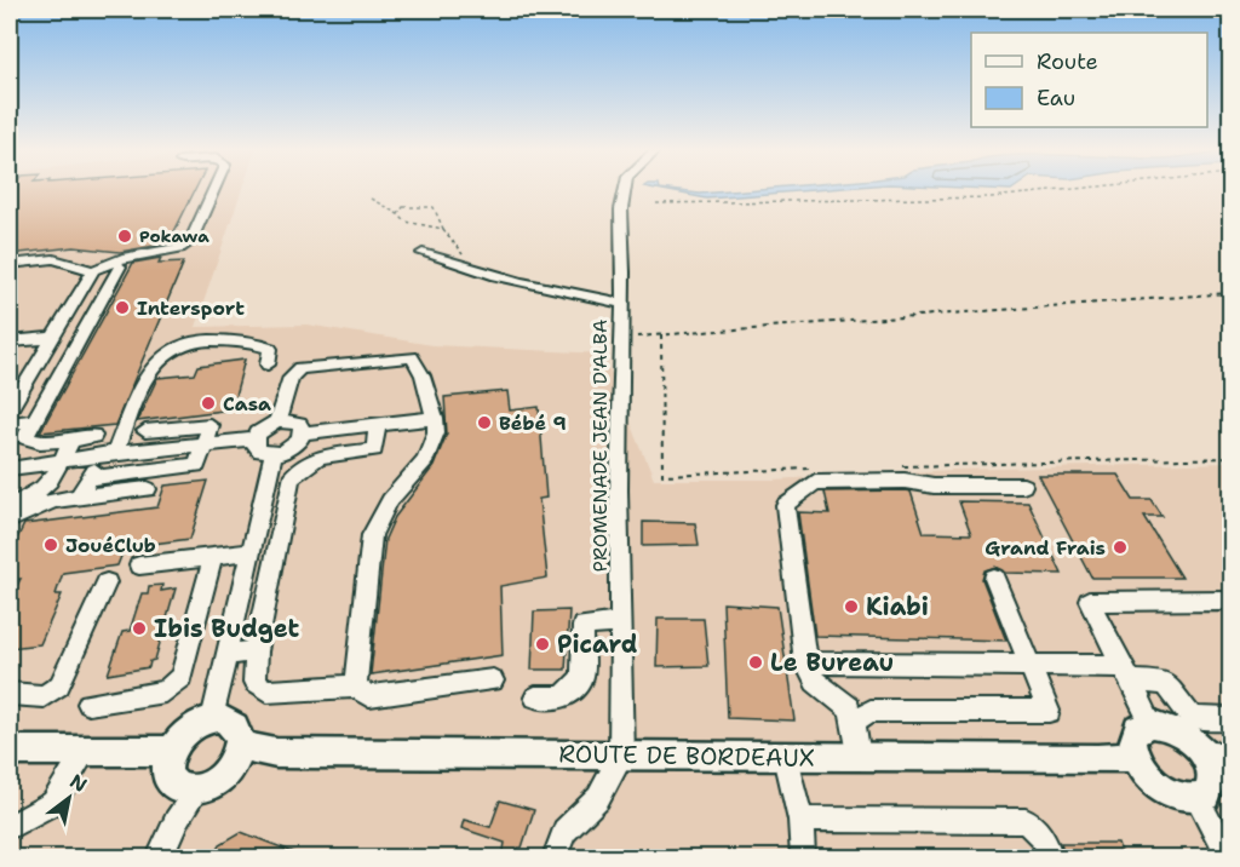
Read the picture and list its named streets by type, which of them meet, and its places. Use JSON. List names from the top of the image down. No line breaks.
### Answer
{"streets":{"main road":["ROUTE DE BORDEAUX"],"street":["PROMENADE JEAN D'ALBA"]},"crossings":[["PROMENADE JEAN D'ALBA","ROUTE DE BORDEAUX"]],"places":["Pokawa","Intersport","Casa","Bébé 9","JouéClub","Grand Frais","Kiabi","Ibis Budget","Picard","Le Bureau"],"legend":["Route","Eau"],"north":"top right"}
